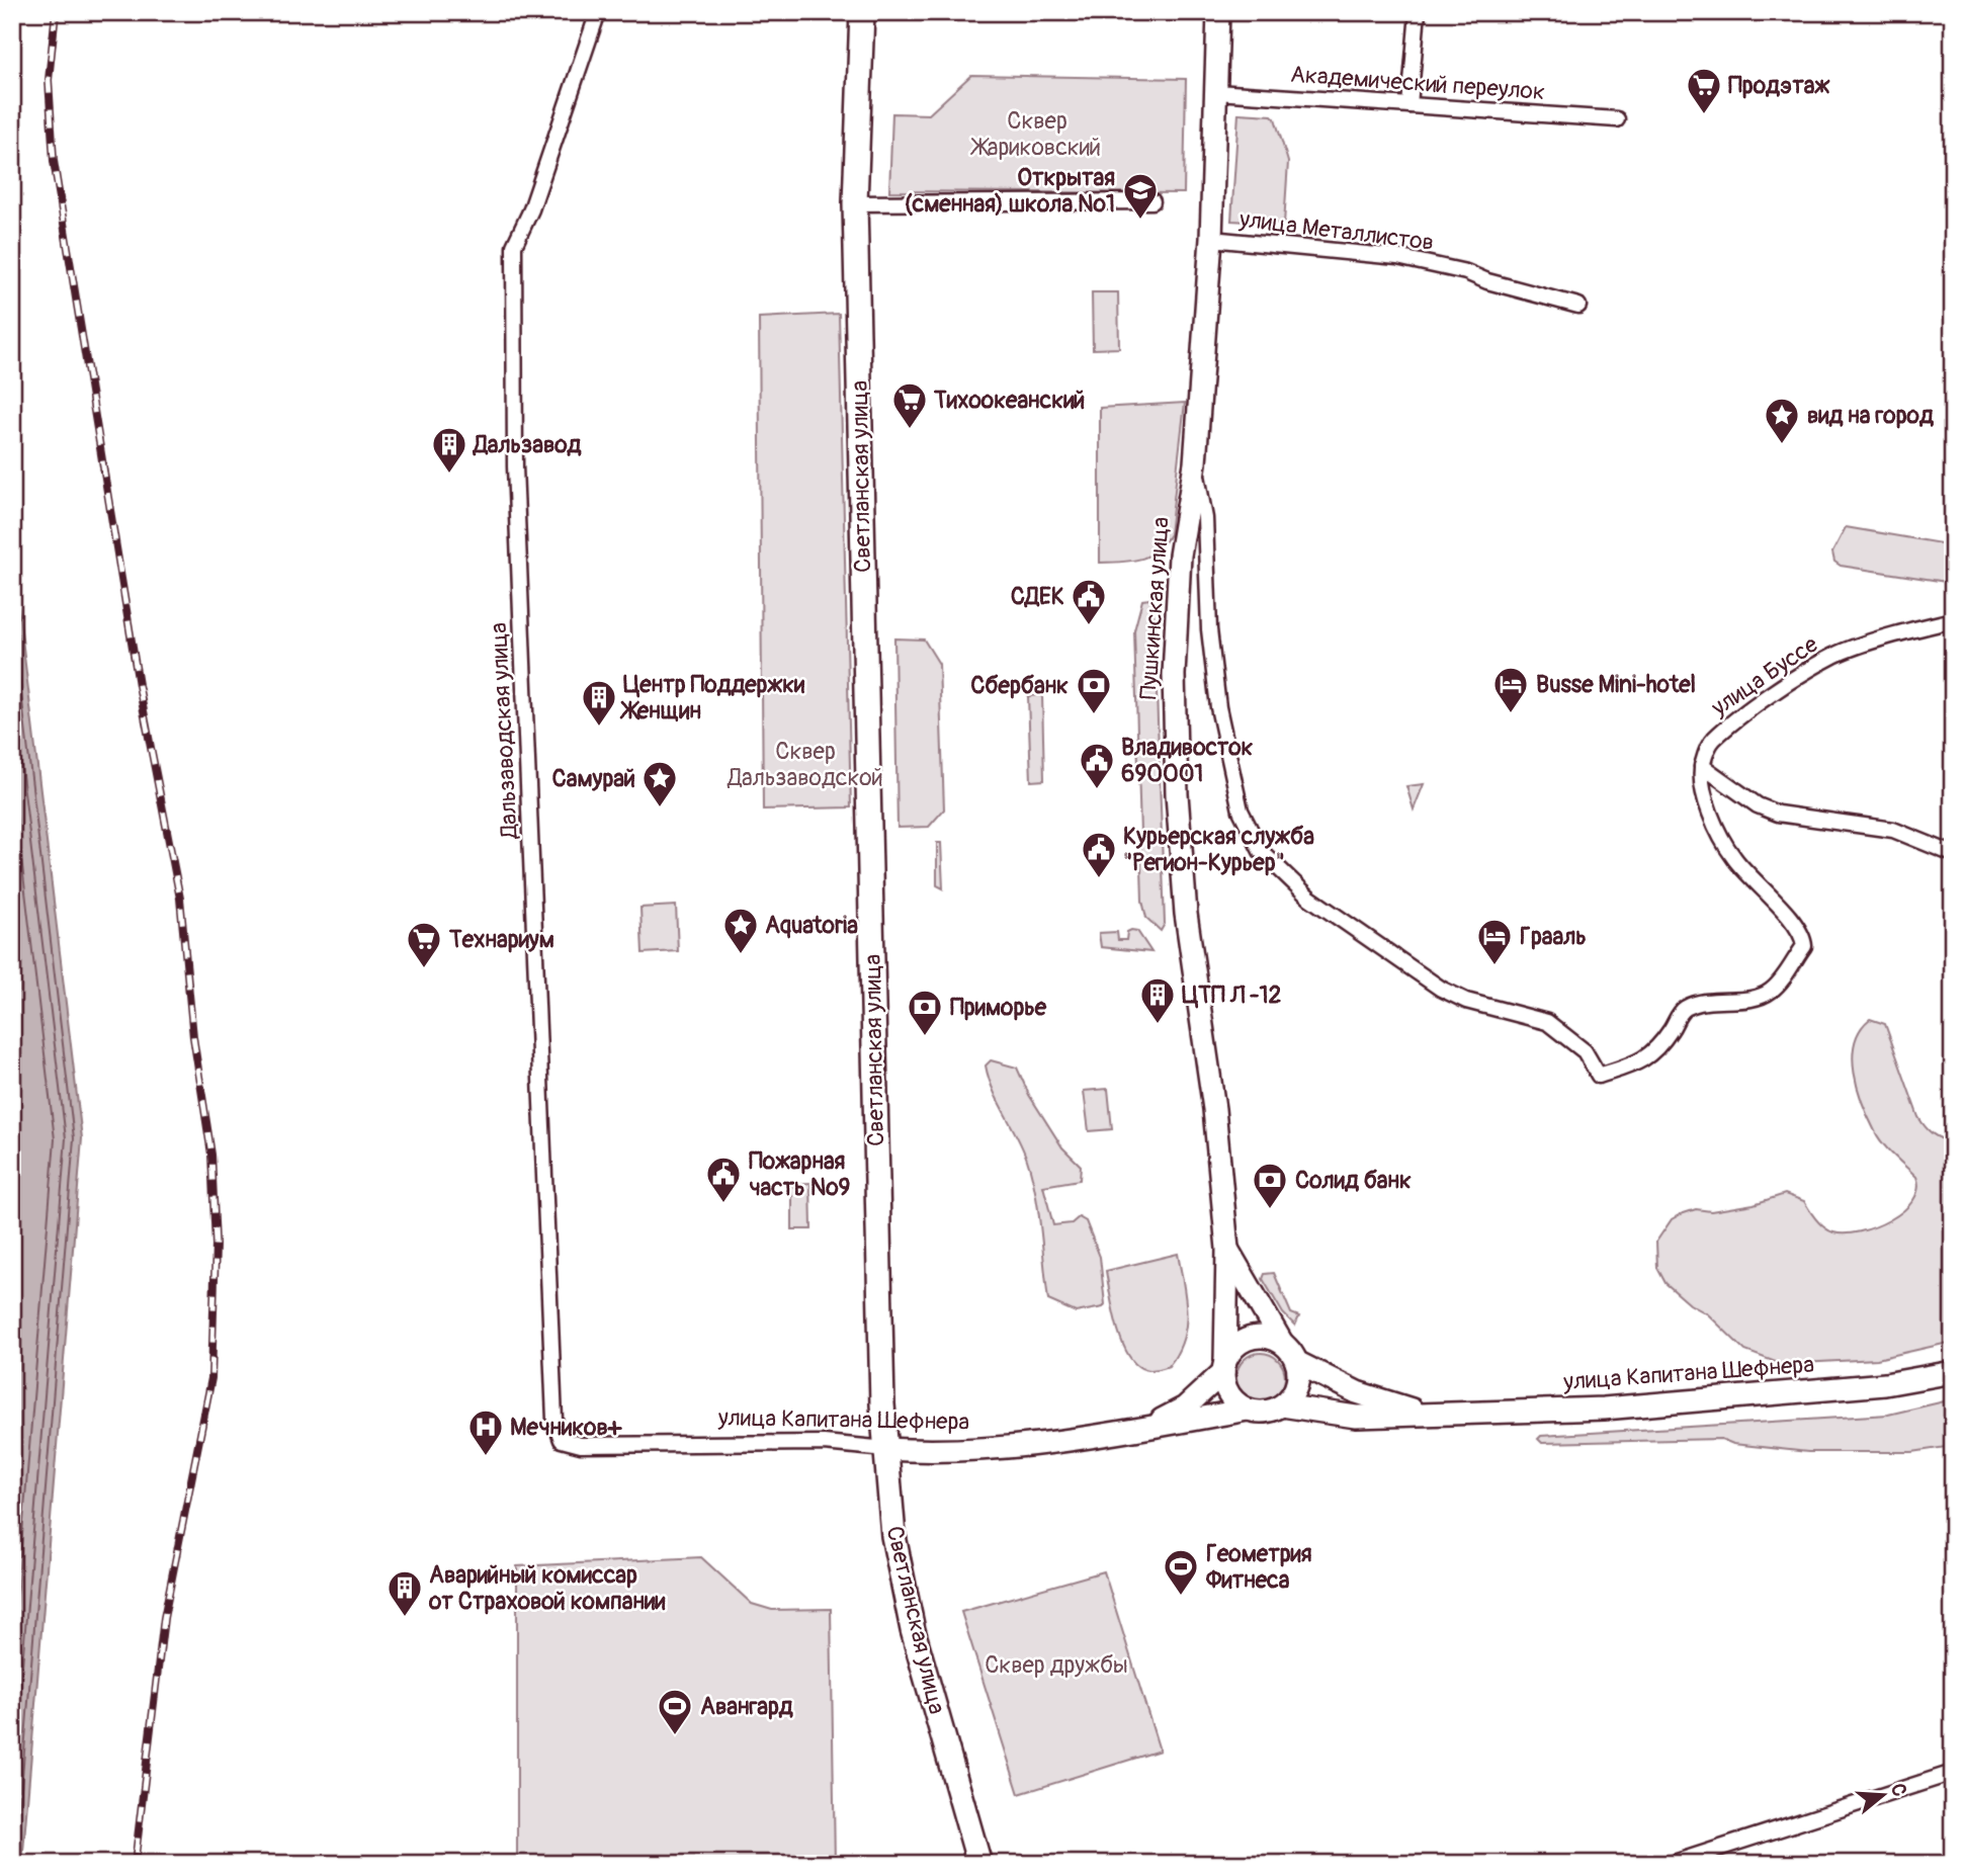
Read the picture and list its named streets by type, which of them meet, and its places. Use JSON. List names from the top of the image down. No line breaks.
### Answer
{"streets":{"main road":["Светланская улица","Пушкинская улица","улица Капитана Шефнера"],"street":["Академический переулок","улица Металлистов","улица Буссе","Дальзаводская улица"]},"crossings":[["Академический переулок","Пушкинская улица"],["улица Металлистов","Пушкинская улица"],["Светланская улица","улица Капитана Шефнера"],["Пушкинская улица","улица Капитана Шефнера"],["Дальзаводская улица","улица Капитана Шефнера"]],"parks":["Сквер Жариковский","Сквер Дальзаводской","Сквер дружбы"],"places":{"supermarket":["Продэтаж","Тихоокеанский","Технариум"],"school or university":["Открытая (сменная) школа №1"],"place":["вид на город","Самурай","Aquatoria"],"building":["Дальзавод","Центр Поддержки Женщин","ЦТП Л -12","Аварийный комиссар от Страховой компании"],"public building":["СДЕК","Владивосток 690001","Курьерская служба \"Регион-Курьер\"","Пожарная часть №9"],"hotel":["Busse Mini-hotel","Грааль"],"bank":["Сбербанк","Приморье","Солид банк"],"hospital":["Мечников+"],"sports":["Геометрия Фитнеса","Авангард"]},"north":"right"}
